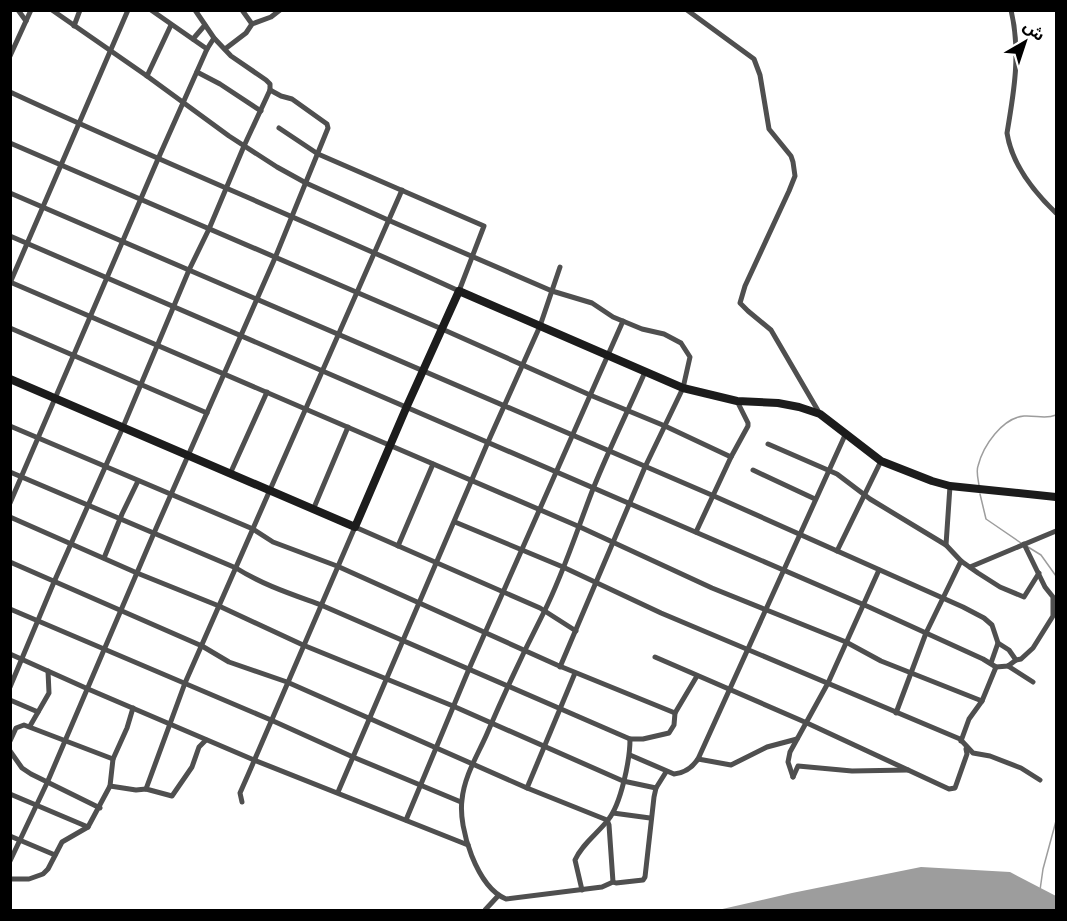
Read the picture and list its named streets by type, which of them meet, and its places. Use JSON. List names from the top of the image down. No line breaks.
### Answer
{"north":"top right"}
